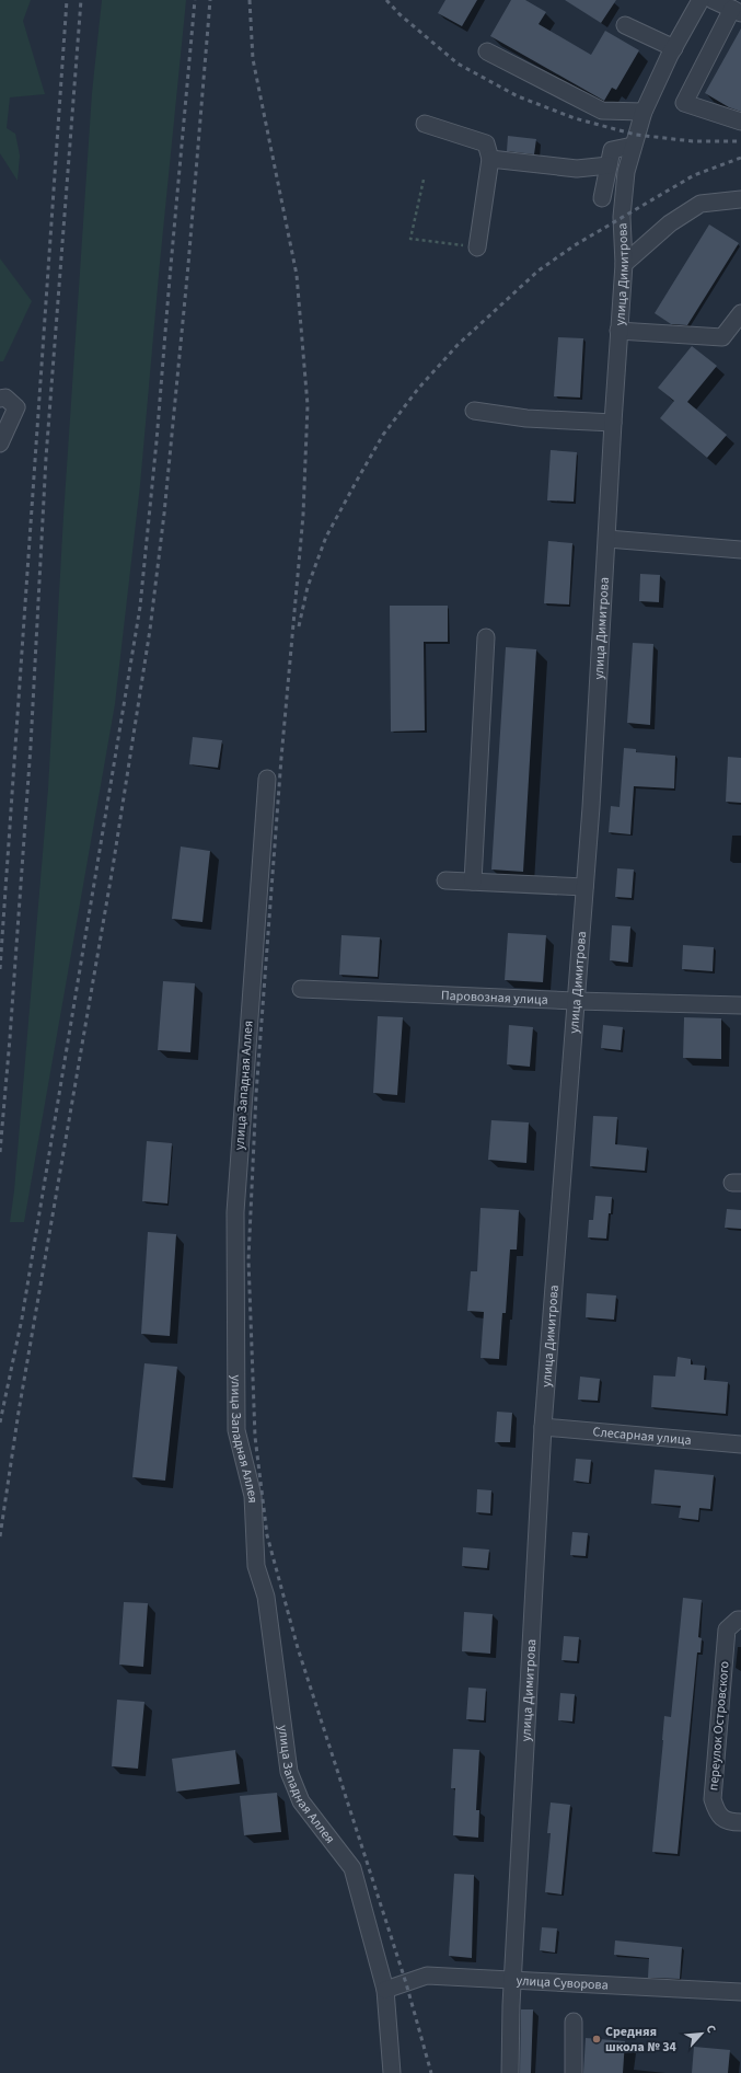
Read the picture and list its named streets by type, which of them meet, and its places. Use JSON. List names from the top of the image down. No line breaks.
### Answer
{"streets":{"street":["улица Димитрова","Паровозная улица","улица Западная Аллея","Слесарная улица","переулок Островского","улица Суворова"]},"crossings":[["улица Димитрова","Паровозная улица"],["улица Димитрова","Слесарная улица"],["улица Димитрова","улица Суворова"],["улица Западная Аллея","улица Суворова"]],"places":["Средняя школа № 34"],"north":"top right"}
